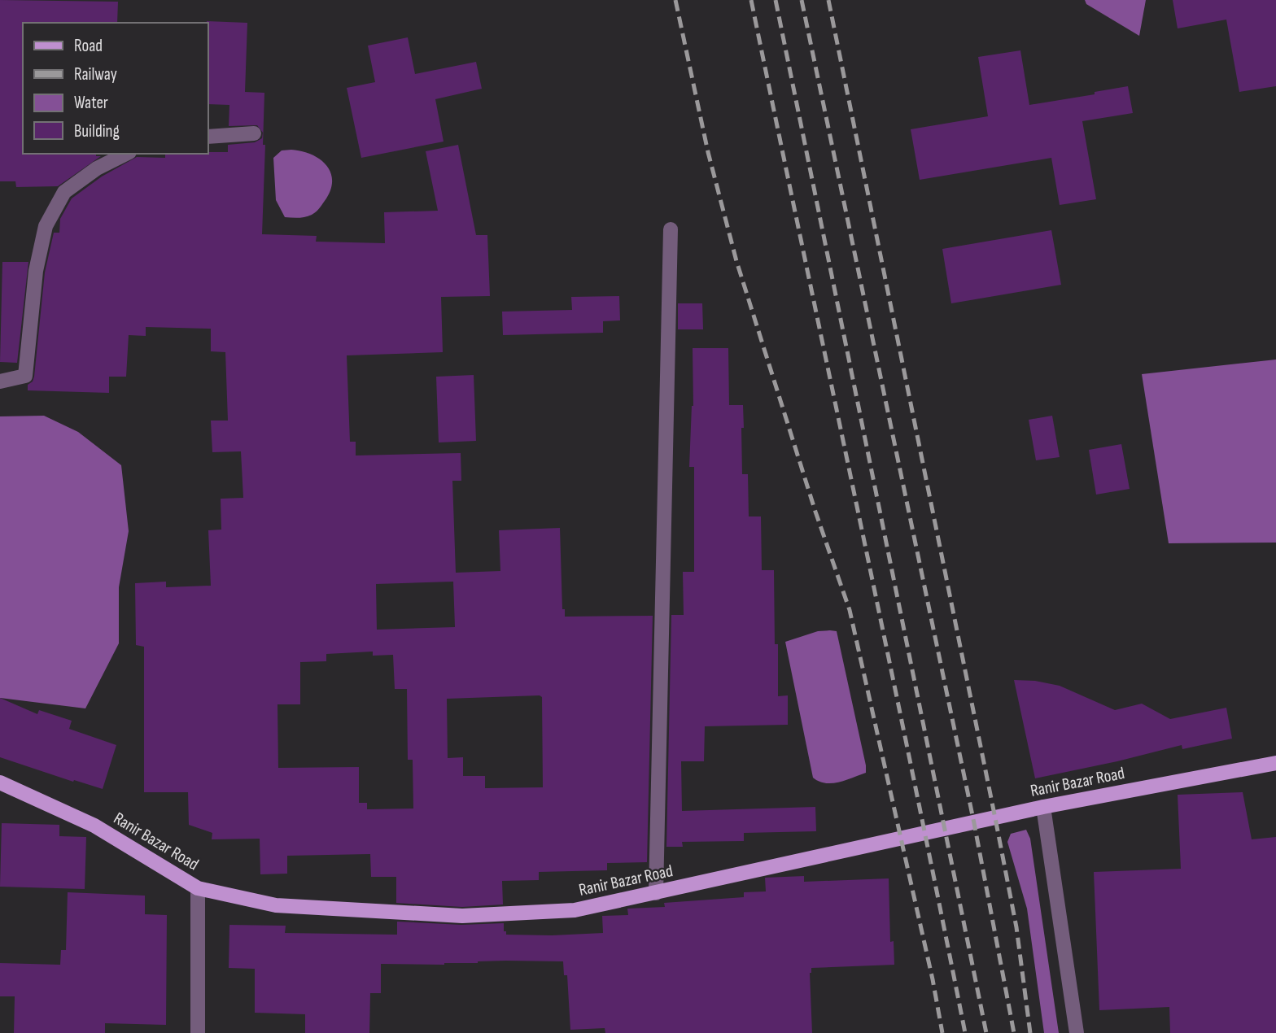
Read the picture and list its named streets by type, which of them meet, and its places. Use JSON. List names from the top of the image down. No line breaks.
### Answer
{"streets":{"main road":["Ranir Bazar Road"]},"legend":["Road","Railway","Water","Building"]}
